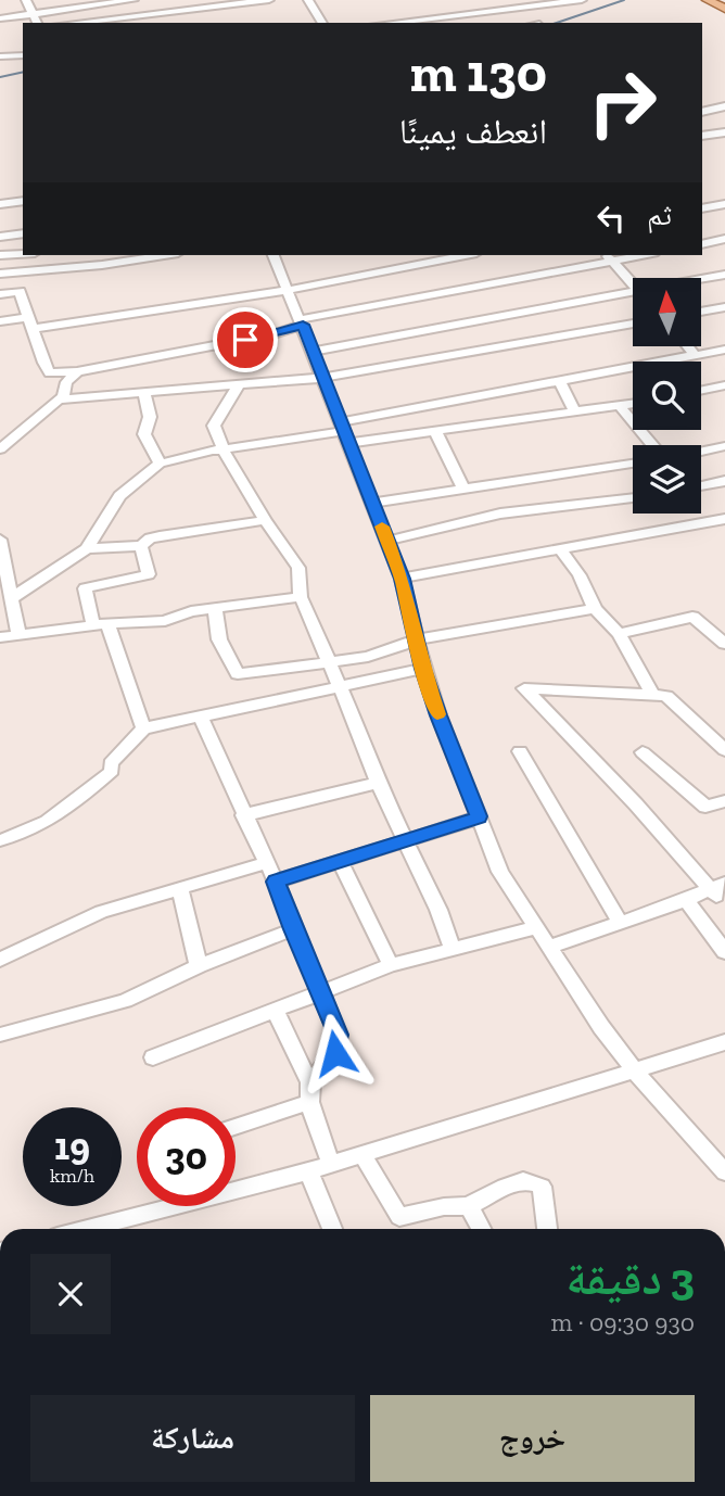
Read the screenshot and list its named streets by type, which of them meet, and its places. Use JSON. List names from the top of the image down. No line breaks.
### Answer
{"north":"top","page":{"turn":["130 m","انعطف يمينًا"],"then":"ثم","speed":"19 km/h","limit":"30","heading":["3 دقيقة","930 m · 09:30"],"buttons":["خروج","مشاركة"]}}
